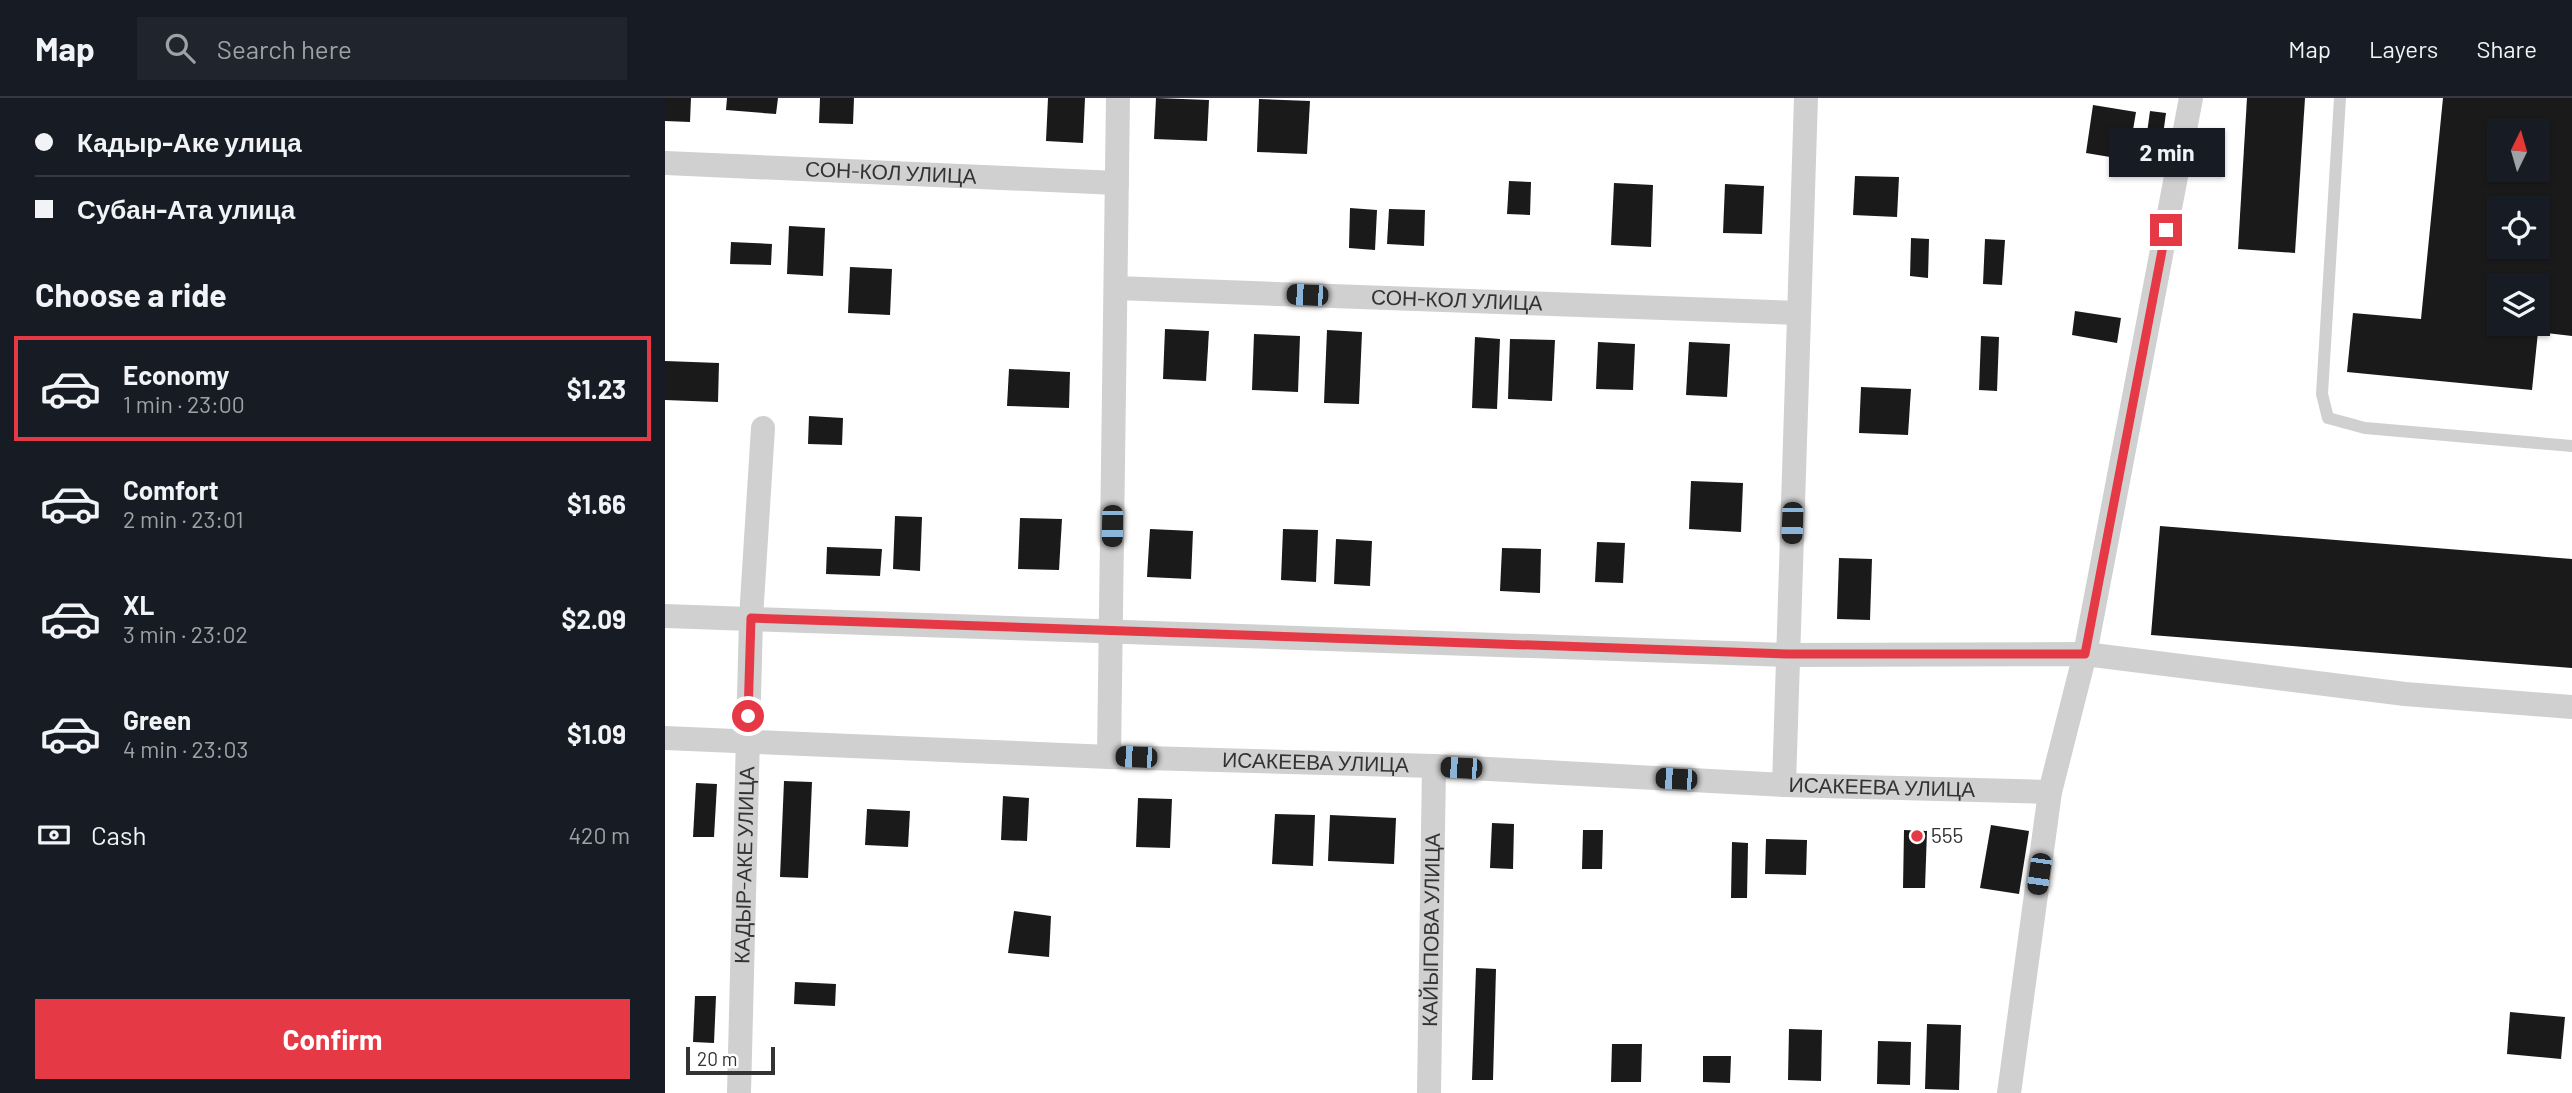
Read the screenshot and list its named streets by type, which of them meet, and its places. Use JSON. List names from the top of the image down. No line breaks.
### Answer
{"streets":{"street":["СОН-КОЛ УЛИЦА","ИСАКЕЕВА УЛИЦА","КАДЫР-АКЕ УЛИЦА","КАЙЫПОВА УЛИЦА"]},"crossings":[["ИСАКЕЕВА УЛИЦА","КАДЫР-АКЕ УЛИЦА"],["ИСАКЕЕВА УЛИЦА","КАЙЫПОВА УЛИЦА"]],"places":["555"],"scale_bar":"20 m","north":"top","page":{"header":"Map","search":"Search here","nav":["Map","Layers","Share"],"banner":["Кадыр-Аке улица","Субан-Ата улица"],"bubble":"2 min","heading":"Choose a ride","list":[{"name":"Economy","note":"1 min · 23:00","value":"$1.23"},{"name":"Comfort","note":"2 min · 23:01","value":"$1.66"},{"name":"XL","note":"3 min · 23:02","value":"$2.09"},{"name":"Green","note":"4 min · 23:03","value":"$1.09"}],"pay":["Cash","420 m"],"buttons":"Confirm","scale":"20 m"}}
